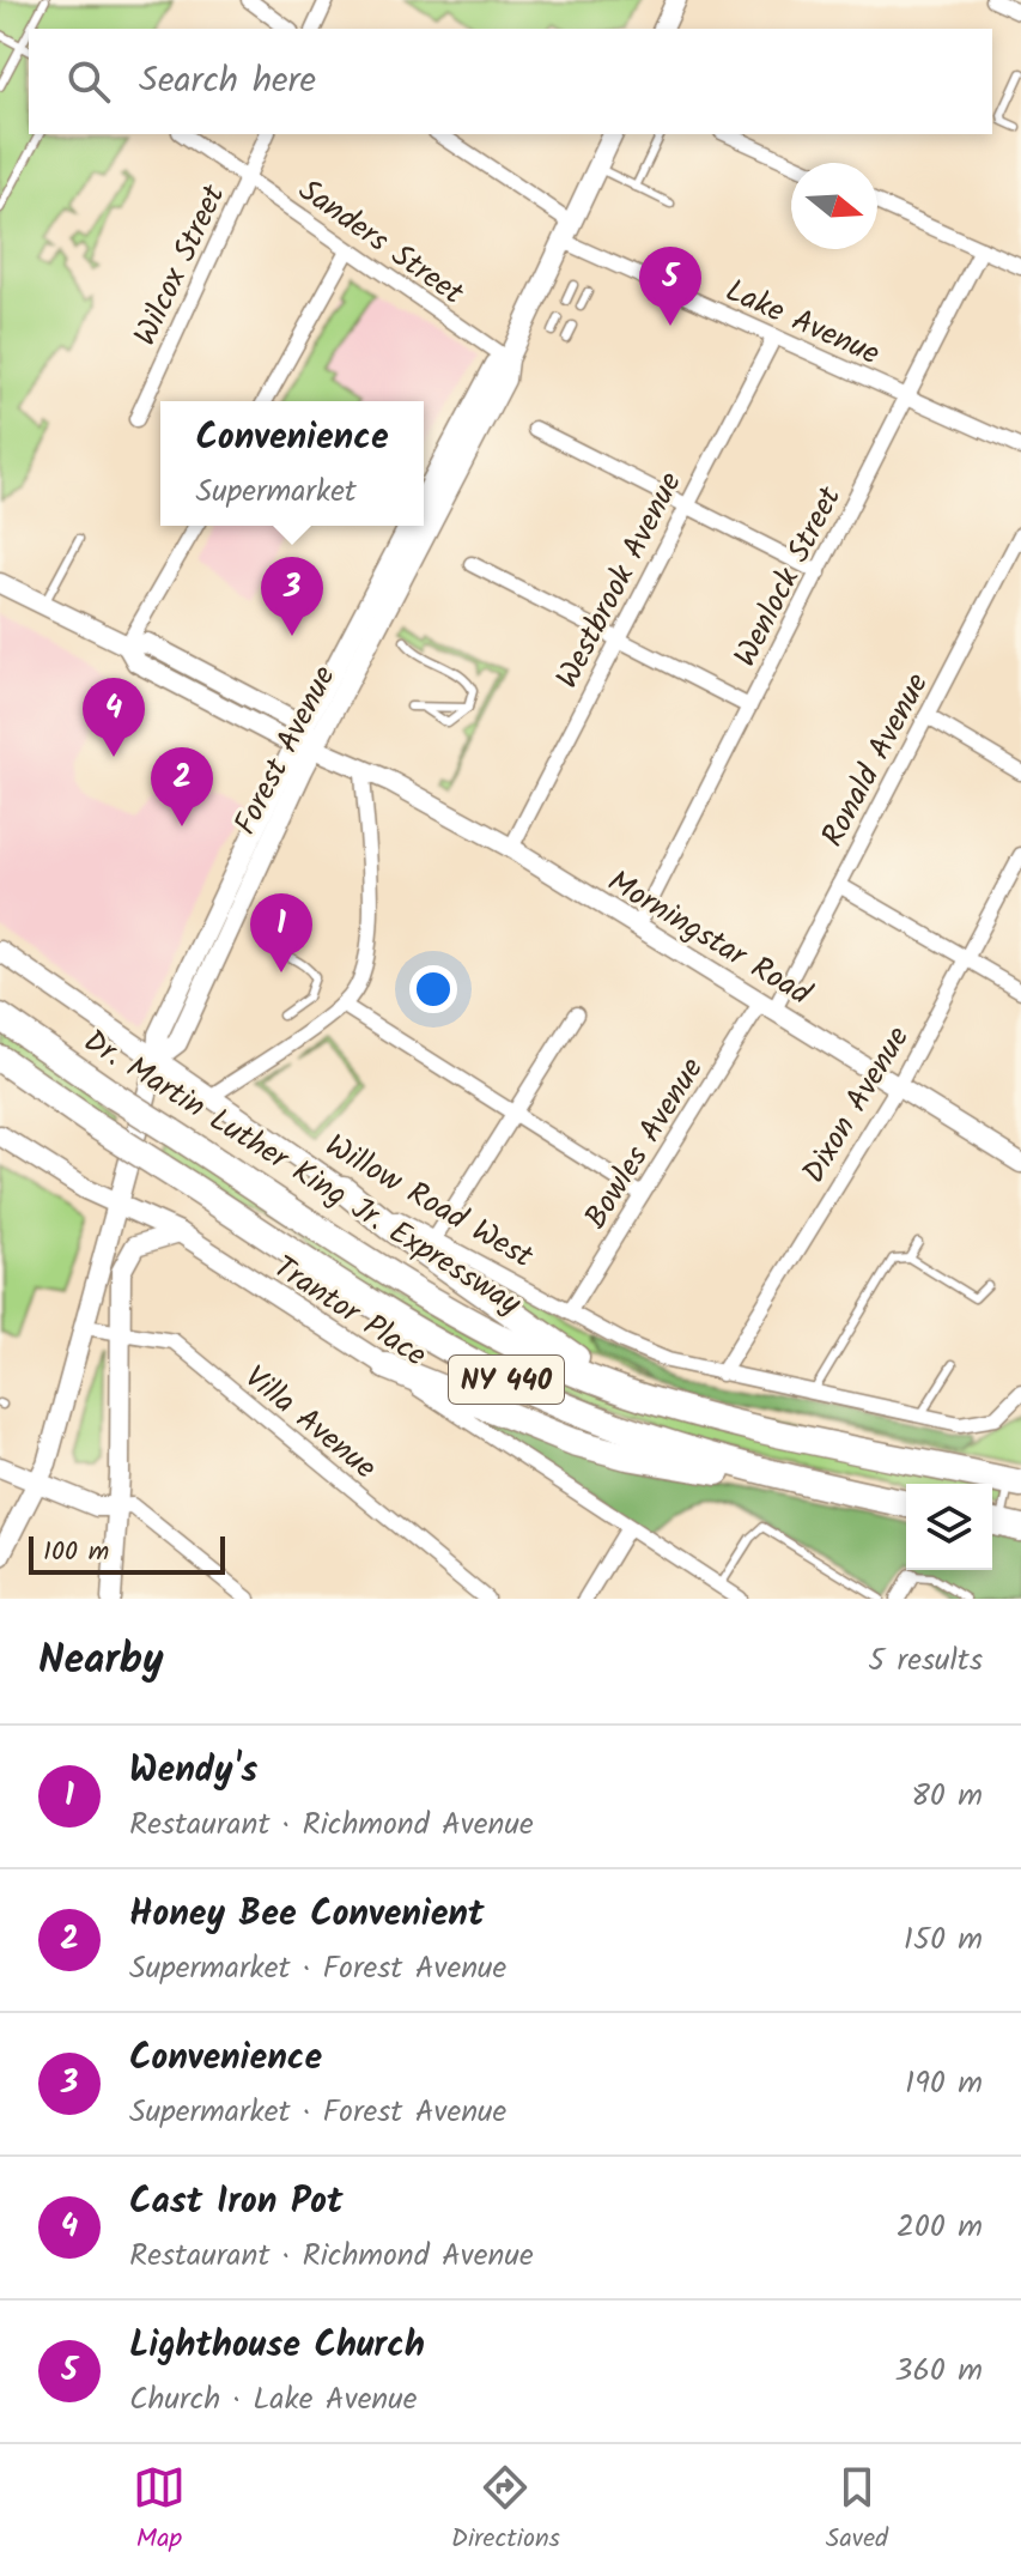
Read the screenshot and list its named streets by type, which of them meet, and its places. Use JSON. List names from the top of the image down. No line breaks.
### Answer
{"streets":{"highway":["Dr. Martin Luther King Jr. Expressway","NY 440"],"main road":["Forest Avenue","Morningstar Road","Willow Road West","Trantor Place"],"street":["Sanders Street","Wilcox Street","Lake Avenue","Wenlock Street","Westbrook Avenue","Ronald Avenue","Dixon Avenue","Bowles Avenue","Villa Avenue"]},"crossings":[["Sanders Street","Wilcox Street"],["Sanders Street","Forest Avenue"],["Lake Avenue","Wenlock Street"],["Lake Avenue","Westbrook Avenue"],["Lake Avenue","Forest Avenue"],["Wenlock Street","Morningstar Road"],["Westbrook Avenue","Morningstar Road"],["Forest Avenue","Morningstar Road"],["Forest Avenue","Willow Road West"],["Forest Avenue","Trantor Place"],["Forest Avenue","Villa Avenue"],["Ronald Avenue","Morningstar Road"],["Ronald Avenue","Bowles Avenue"],["Morningstar Road","Dixon Avenue"],["Morningstar Road","Bowles Avenue"],["Dixon Avenue","Willow Road West"],["Bowles Avenue","Willow Road West"]],"scale_bar":"100 m","north":"right","page":{"search":"Search here","pins":["5","3","4","2","1"],"popup":["Convenience","Supermarket"],"scale":"100 m","heading":["Nearby","5 results"],"list":[{"mark":"1","name":"Wendy's","note":"Restaurant · Richmond Avenue","value":"80 m"},{"mark":"2","name":"Honey Bee Convenient","note":"Supermarket · Forest Avenue","value":"150 m"},{"mark":"3","name":"Convenience","note":"Supermarket · Forest Avenue","value":"190 m"},{"mark":"4","name":"Cast Iron Pot","note":"Restaurant · Richmond Avenue","value":"200 m"},{"mark":"5","name":"Lighthouse Church","note":"Church · Lake Avenue","value":"360 m"}],"nav":["Map","Directions","Saved"]}}
